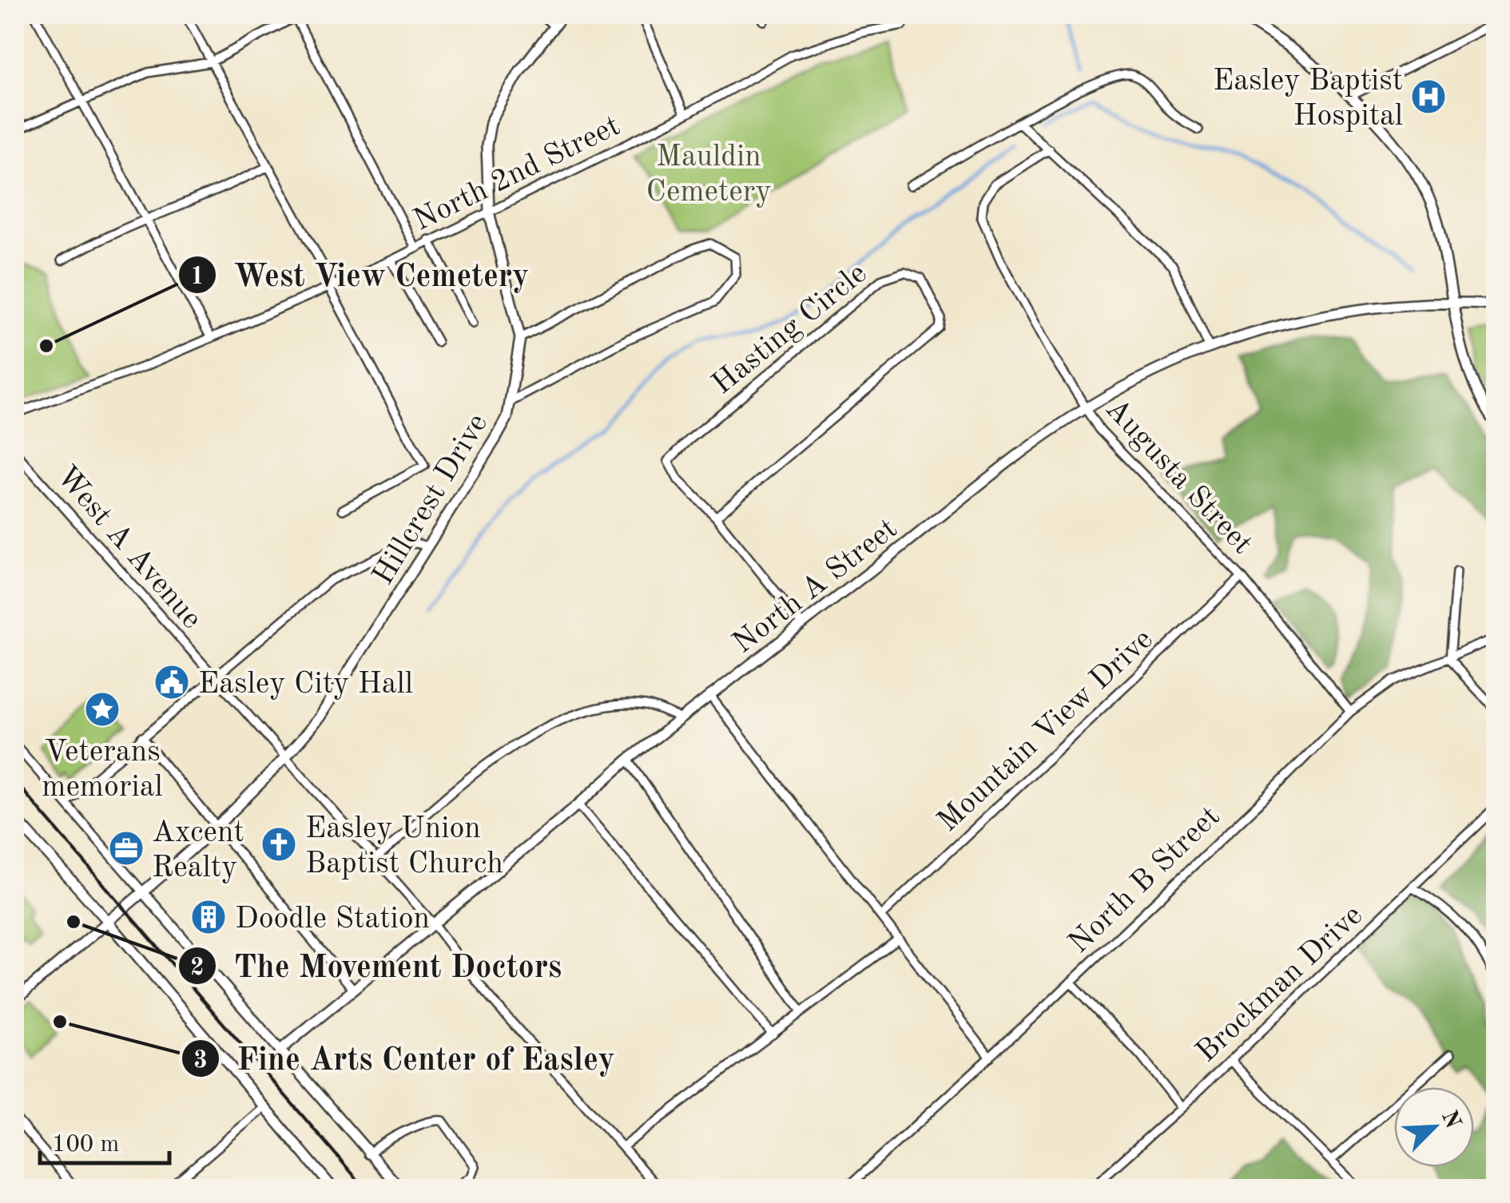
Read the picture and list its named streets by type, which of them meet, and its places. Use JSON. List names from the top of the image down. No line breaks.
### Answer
{"streets":{"main road":["Hillcrest Drive","North A Street"],"street":["North 2nd Street","Hasting Circle","Augusta Street","West A Avenue","Mountain View Drive","North B Street","Brockman Drive"]},"crossings":[["North 2nd Street","Hillcrest Drive"],["Hasting Circle","North A Street"],["Augusta Street","North A Street"],["Augusta Street","Mountain View Drive"],["Augusta Street","North B Street"],["Hillcrest Drive","West A Avenue"],["West A Avenue","North A Street"]],"parks":["Mauldin Cemetery"],"places":{"hospital":["Easley Baptist Hospital"],"other":["West View Cemetery","The Movement Doctors","Fine Arts Center of Easley"],"public building":["Easley City Hall"],"place":["Veterans memorial"],"church":["Easley Union Baptist Church"],"office":["Axcent Realty"],"building":["Doodle Station"]},"scale_bar":"100 m","north":"top right"}
